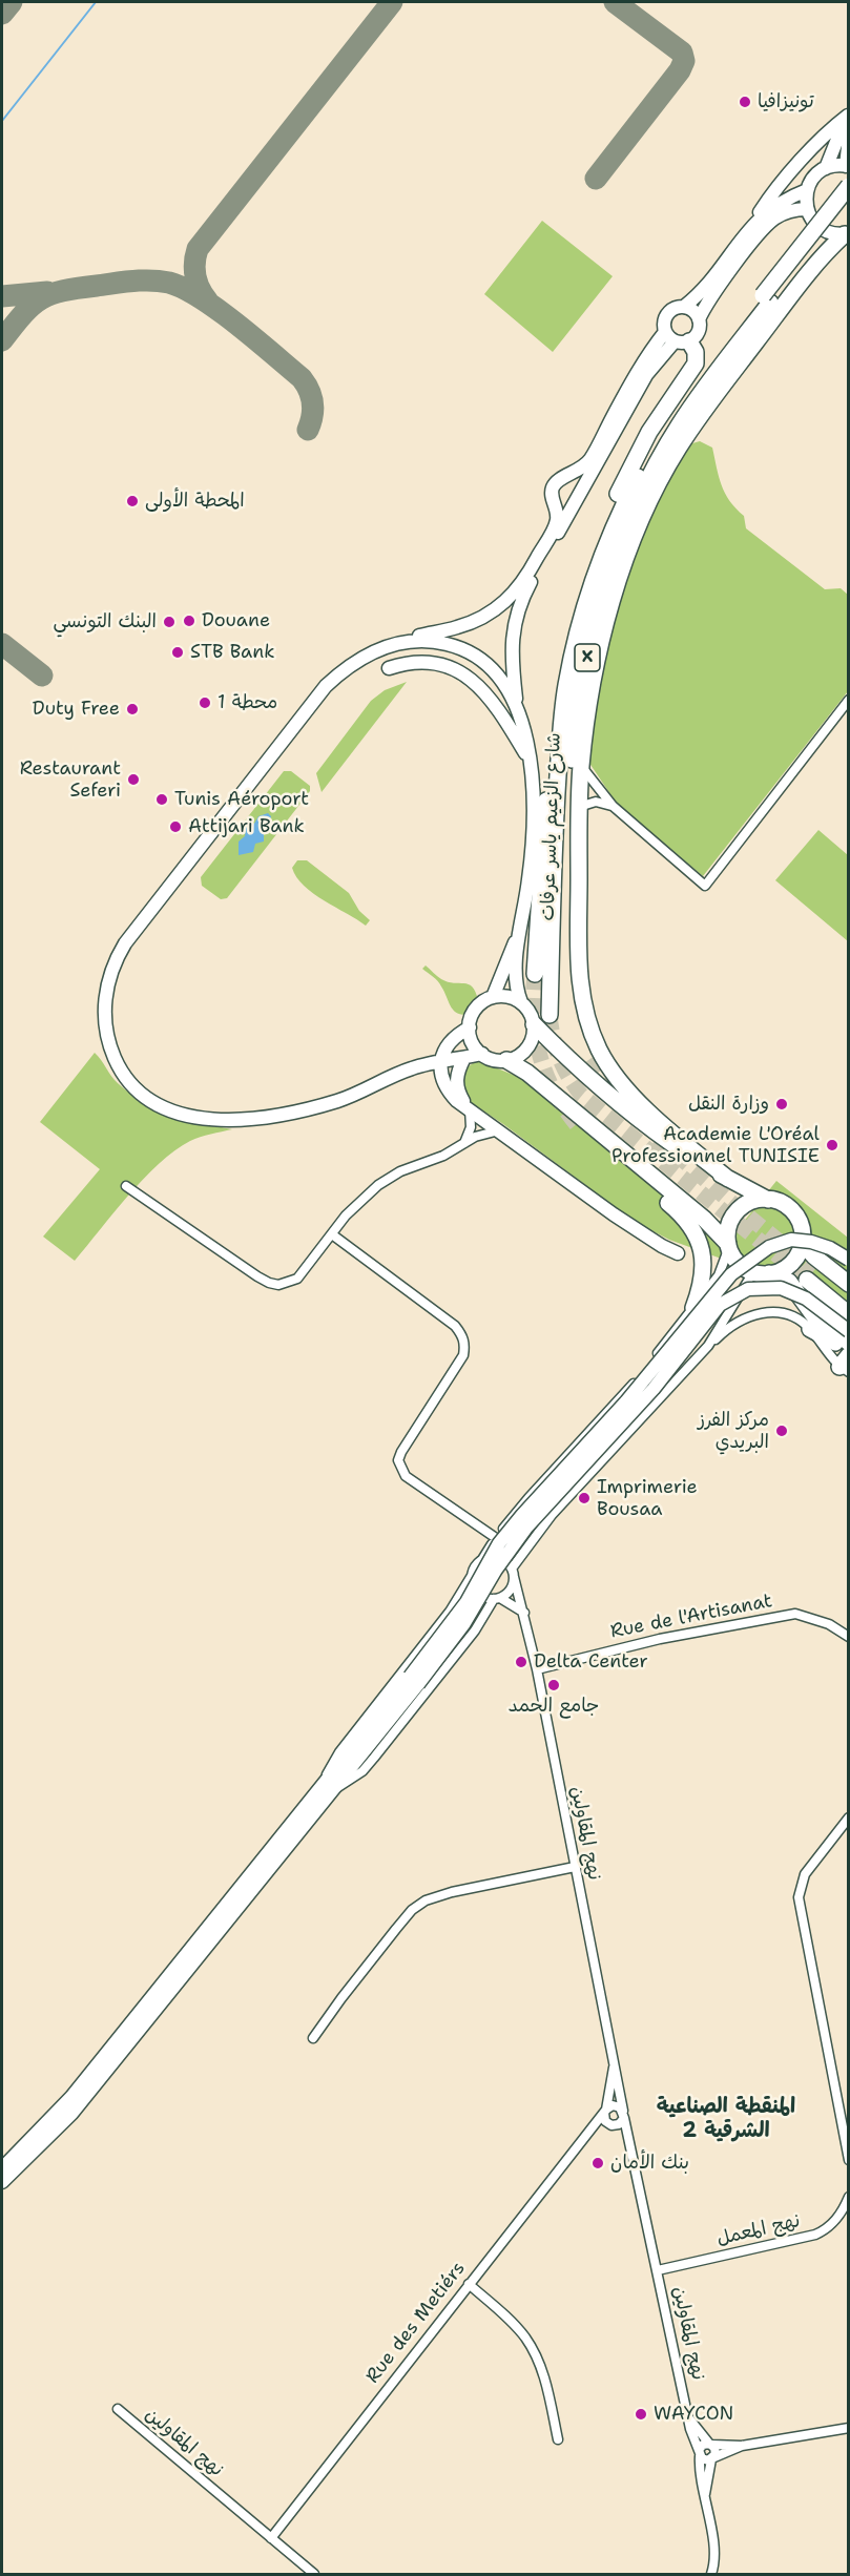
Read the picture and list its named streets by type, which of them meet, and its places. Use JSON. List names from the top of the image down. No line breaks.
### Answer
{"streets":{"highway":["X","شارع الزعيم ياسر عرفات"],"street":["Rue de l'Artisanat","نهج المقاولين","نهج المعمل","Rue des Metiérs"]},"crossings":[["Rue de l'Artisanat","نهج المقاولين"],["نهج المقاولين","نهج المعمل"],["نهج المقاولين","Rue des Metiérs"]],"districts":["المنقطة الصناعية الشرقية 2"],"places":["تونيزافيا","المحطة الأولى","Douane","البنك التونسي","STB Bank","محطة 1","Duty Free","Restaurant Seferi","Tunis Aéroport","Attijari Bank","وزارة النقل","Academie L'Oréal Professionnel TUNISIE","مركز الفرز البريدي","Imprimerie Bousaa","Delta Center","جامع الحمد","بنك الأمان","WAYCON"]}
